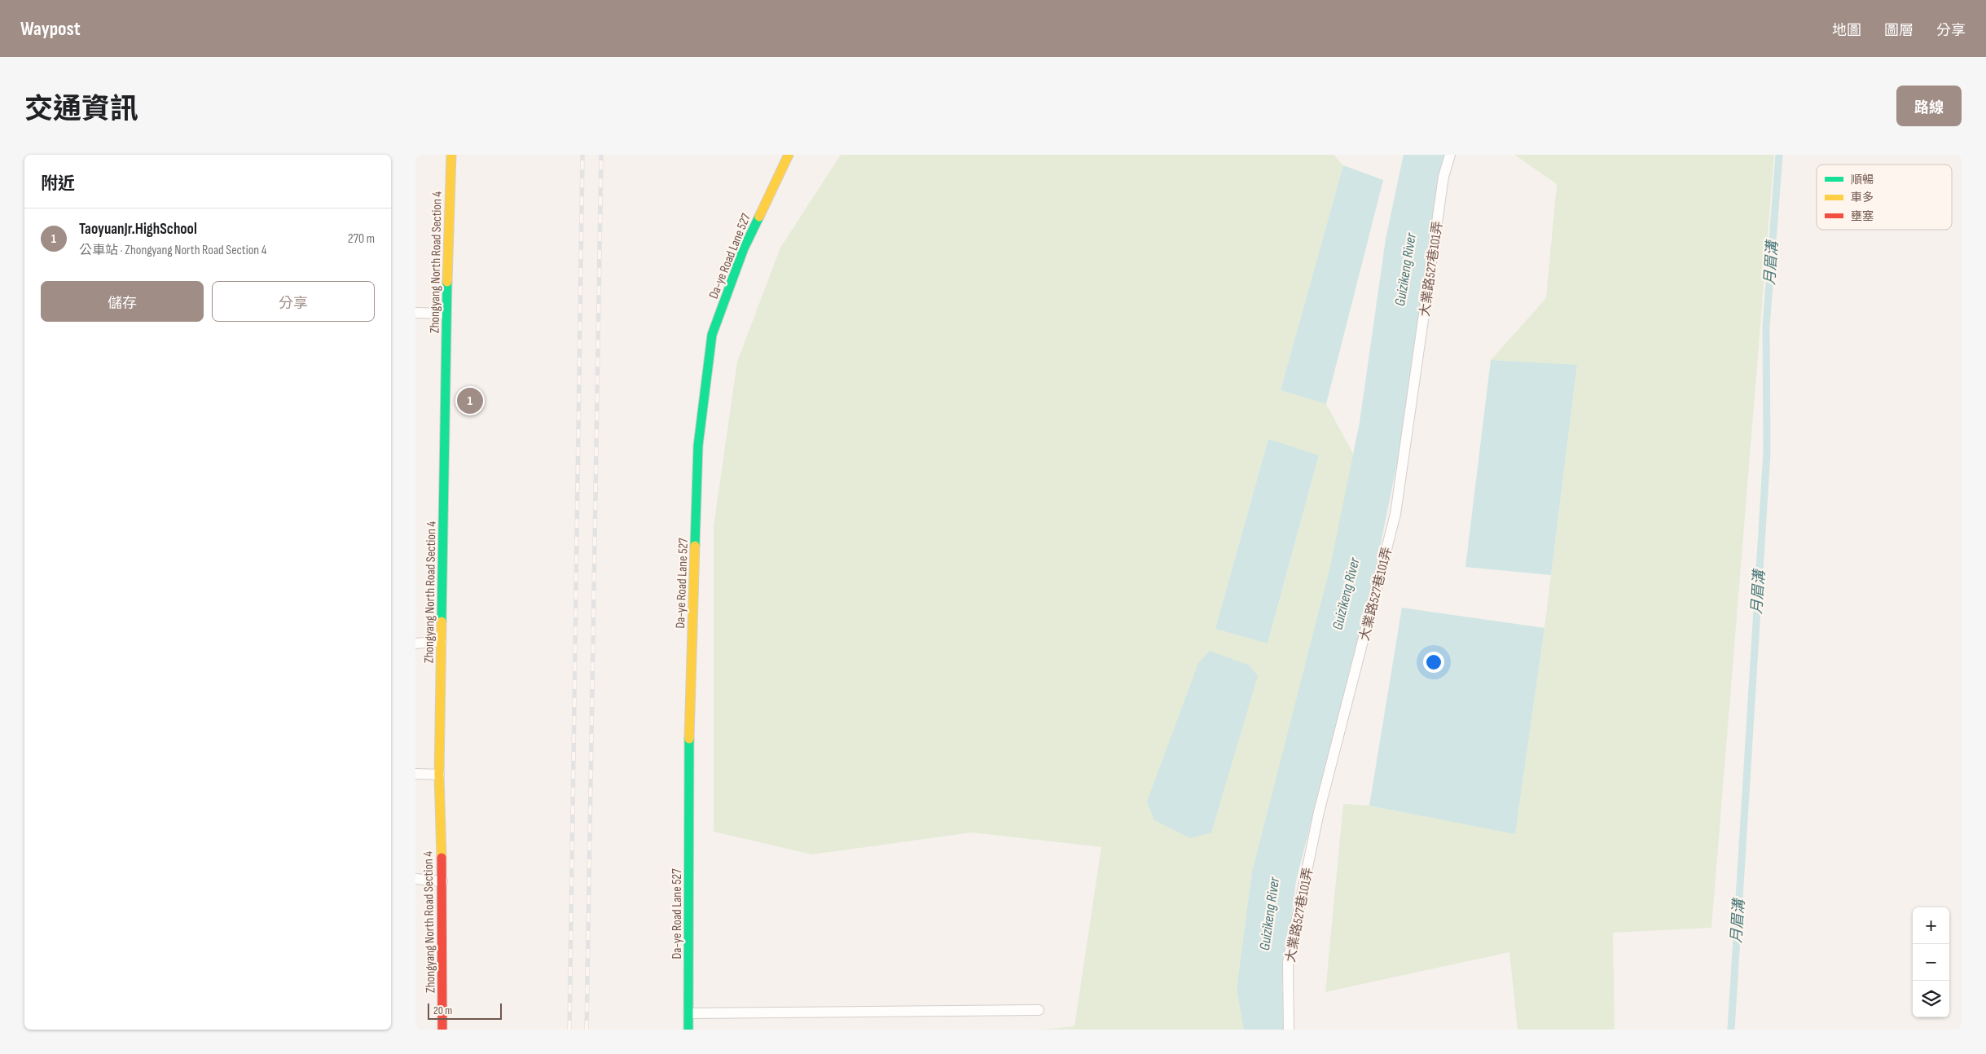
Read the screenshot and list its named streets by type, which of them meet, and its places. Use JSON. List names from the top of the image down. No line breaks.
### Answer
{"streets":{"street":["Da-ye Road Lane 527","Zhongyang North Road Section 4"],"lane":["大業路527巷101弄"]},"water":["月眉溝","Guizikeng River"],"legend":["順暢","車多","壅塞"],"scale_bar":"20 m","page":{"header":"Waypost","nav":["地圖","圖層","分享"],"title":"交通資訊","buttons":["路線",["儲存","分享"]],"heading":"附近","list":[{"mark":"1","name":"TaoyuanJr.HighSchool","note":"公車站 · Zhongyang North Road Section 4","value":"270 m"}],"pins":"1","map_buttons":["+","−"],"scale":"20 m"}}
